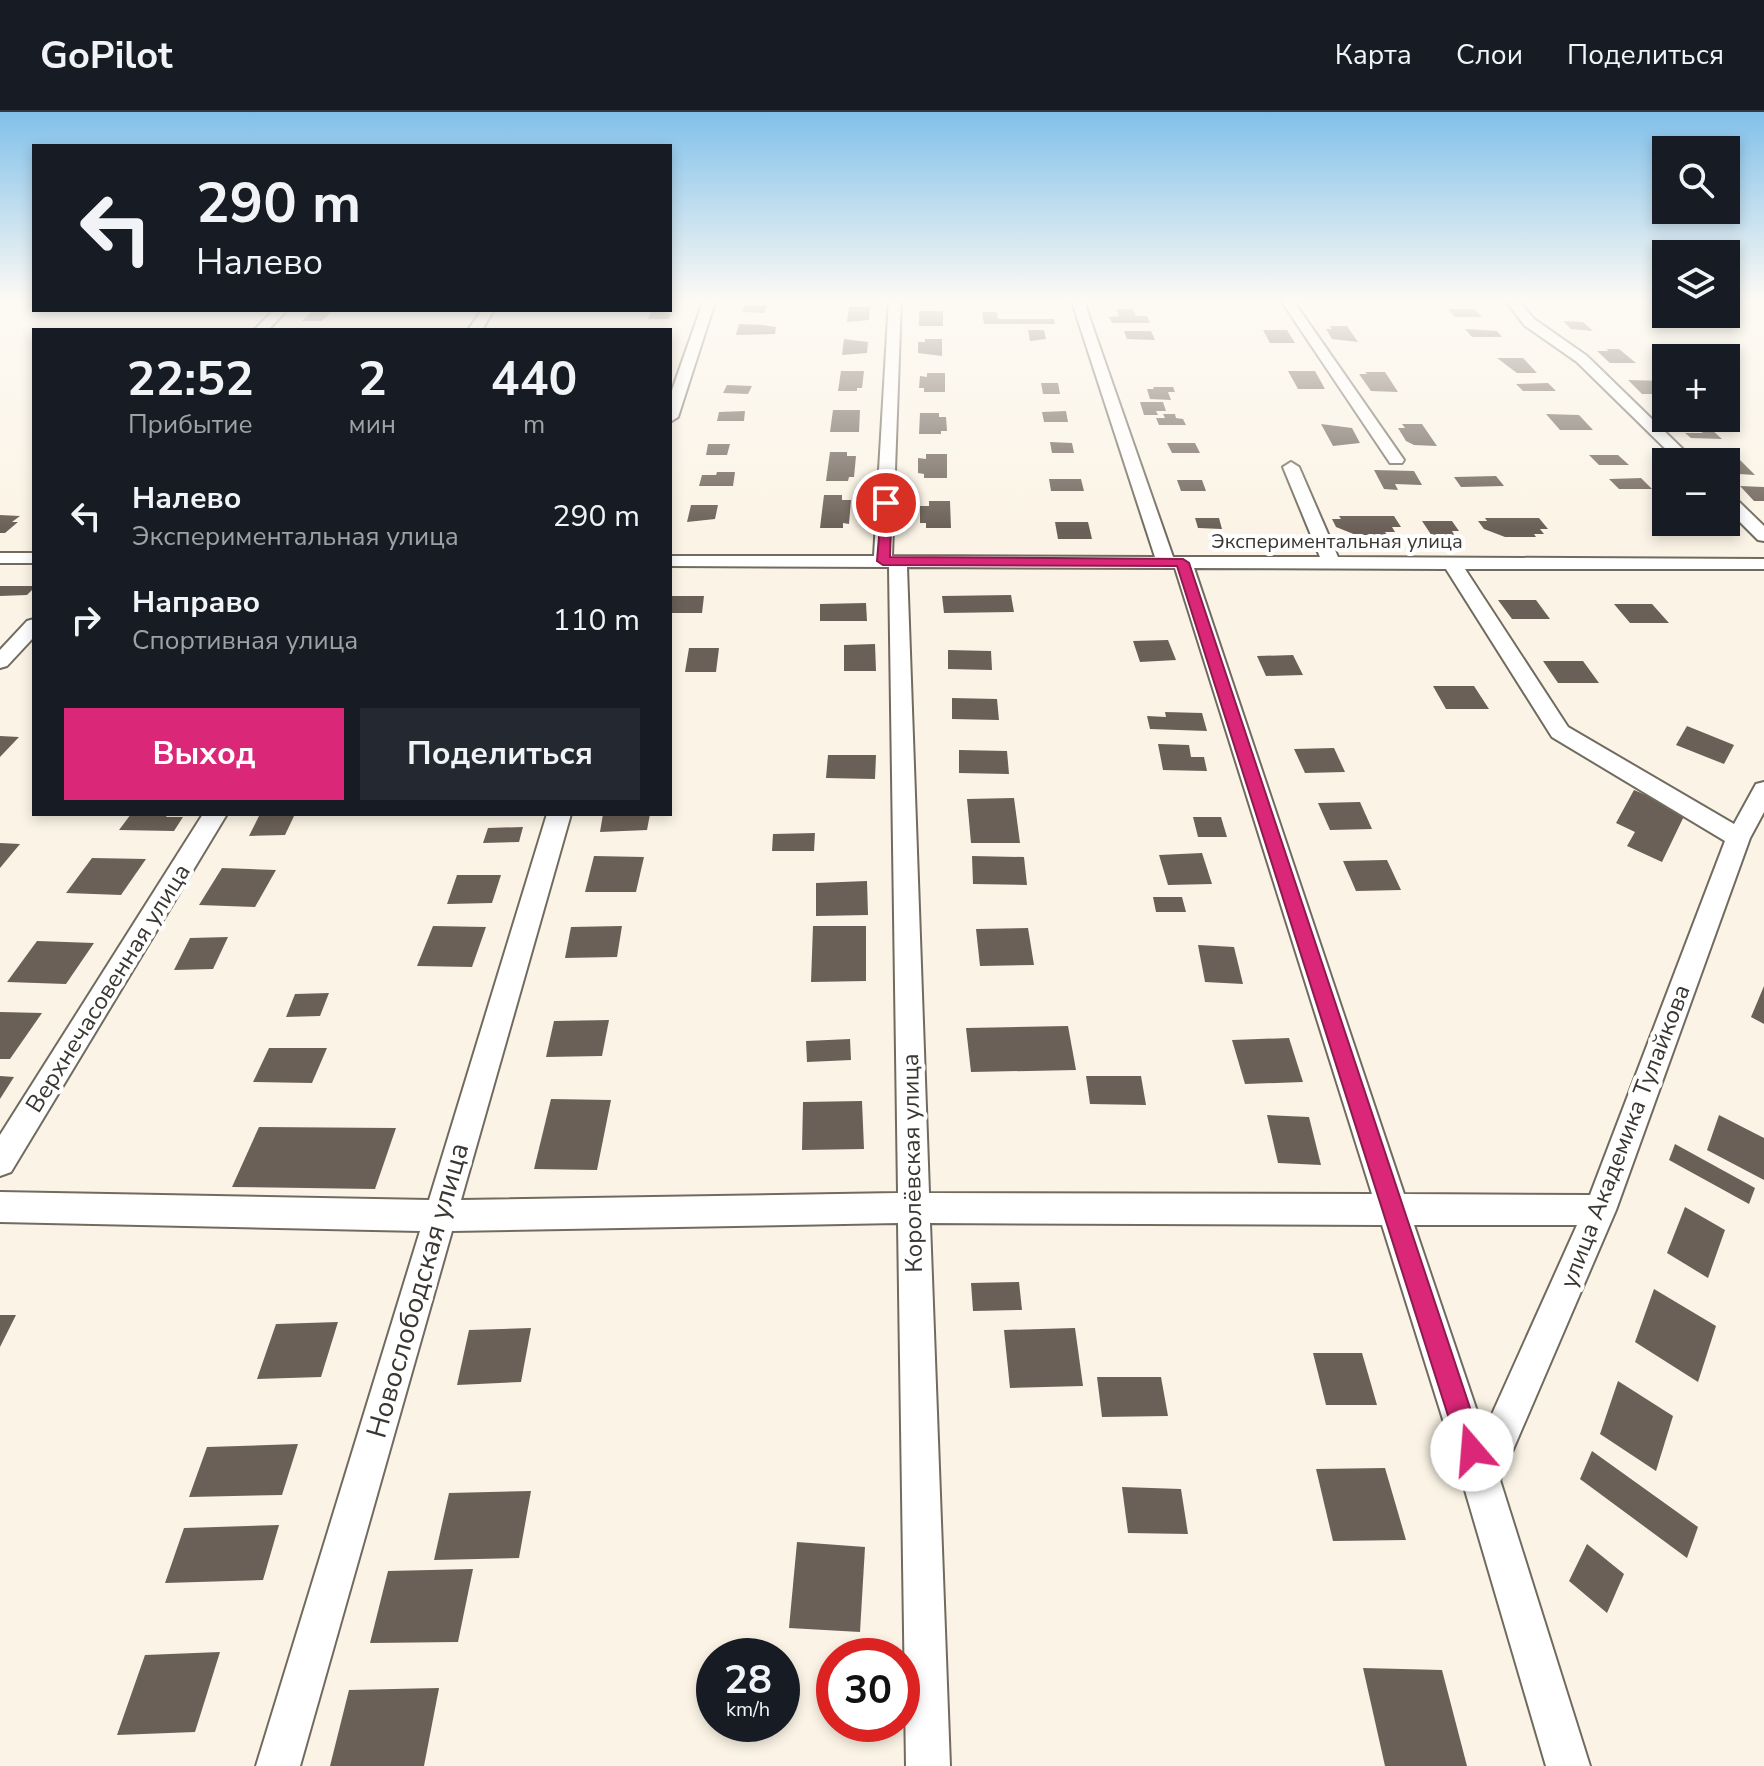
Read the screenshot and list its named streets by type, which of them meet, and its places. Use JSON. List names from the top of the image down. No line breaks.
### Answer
{"streets":{"street":["Экспериментальная улица","Верхнечасовенная улица","улица Академика Тулайкова","Королёвская улица","Новослободская улица"]},"crossings":[["Экспериментальная улица","Королёвская улица"]],"page":{"header":"GoPilot","nav":["Карта","Слои","Поделиться"],"map_buttons":["+","−"],"turn":["290 m","Налево"],"eta":["22:52","Прибытие","2","мин","440","m"],"list":[{"name":"Налево","note":"Экспериментальная улица","value":"290 m"},{"name":"Направо","note":"Спортивная улица","value":"110 m"}],"buttons":["Выход","Поделиться"],"speed":"28 km/h","limit":"30"}}
